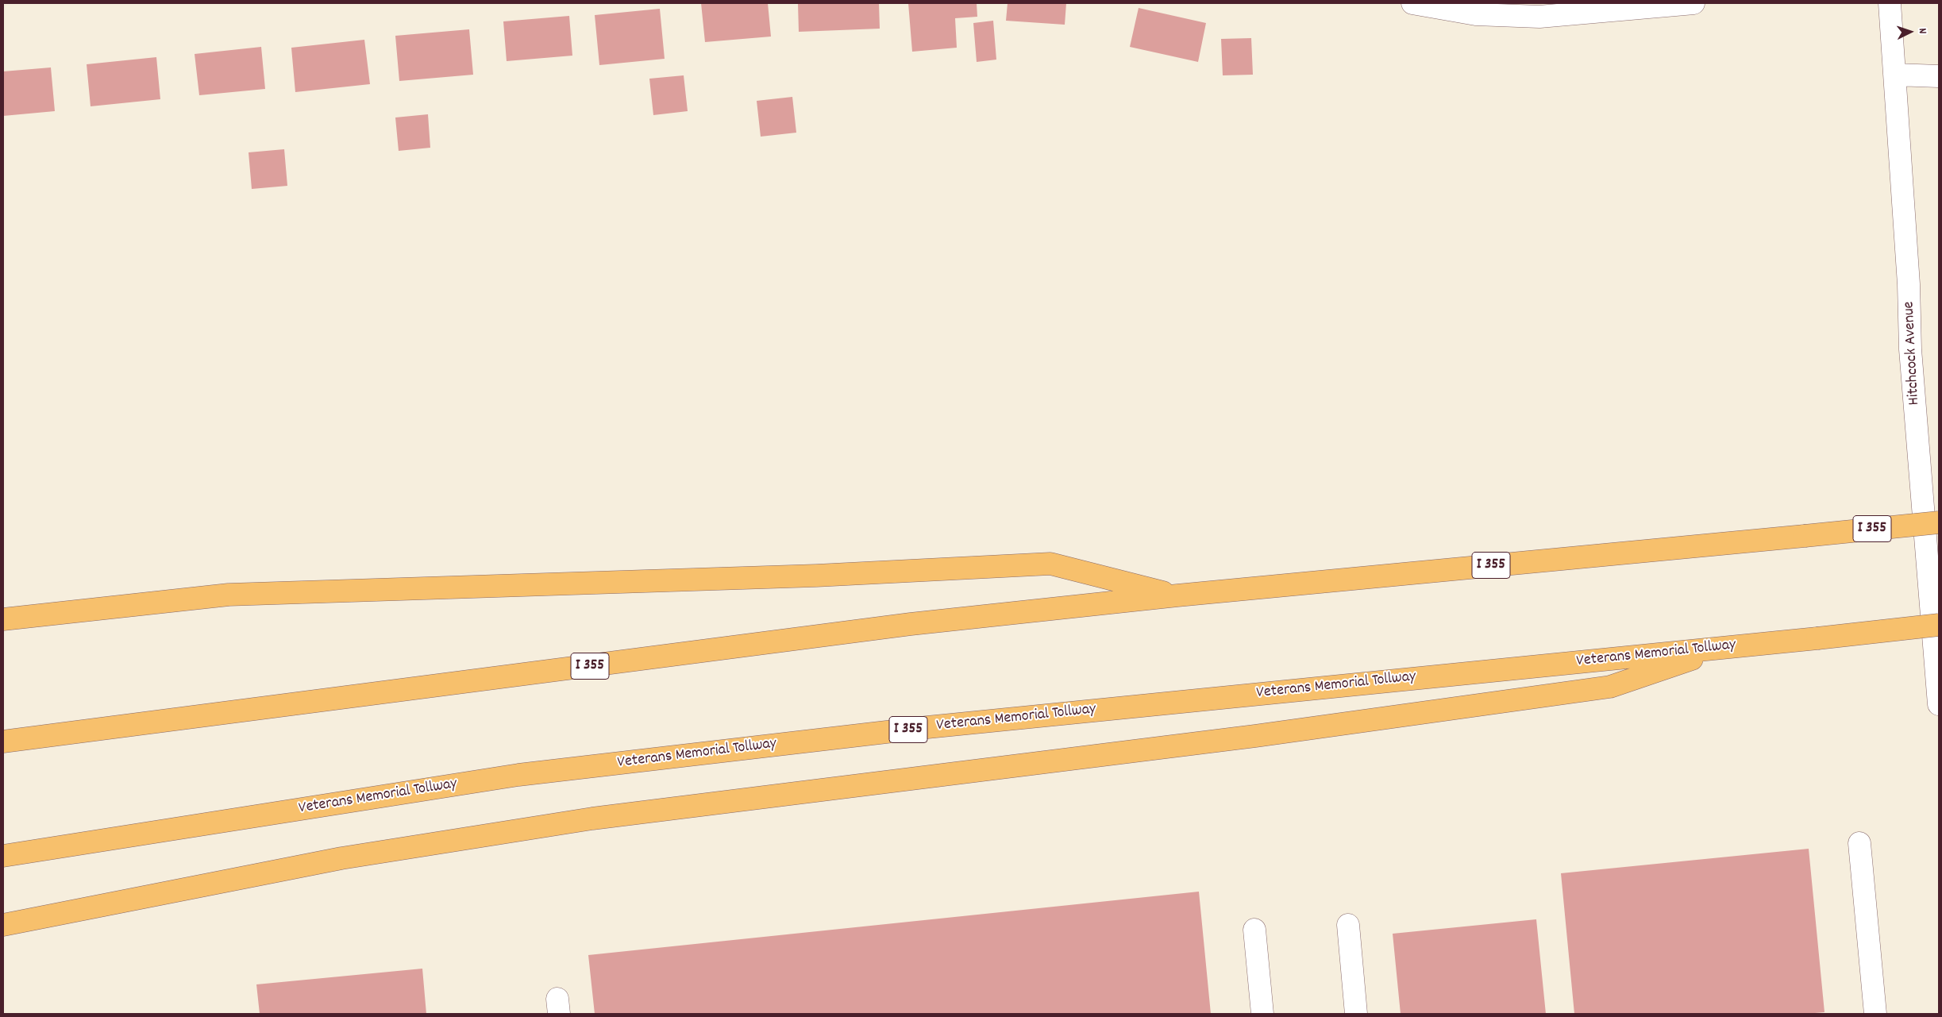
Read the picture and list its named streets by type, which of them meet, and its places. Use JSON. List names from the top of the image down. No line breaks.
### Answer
{"streets":{"highway":["I 355","Veterans Memorial Tollway"],"street":["Hitchcock Avenue"]},"north":"right"}
